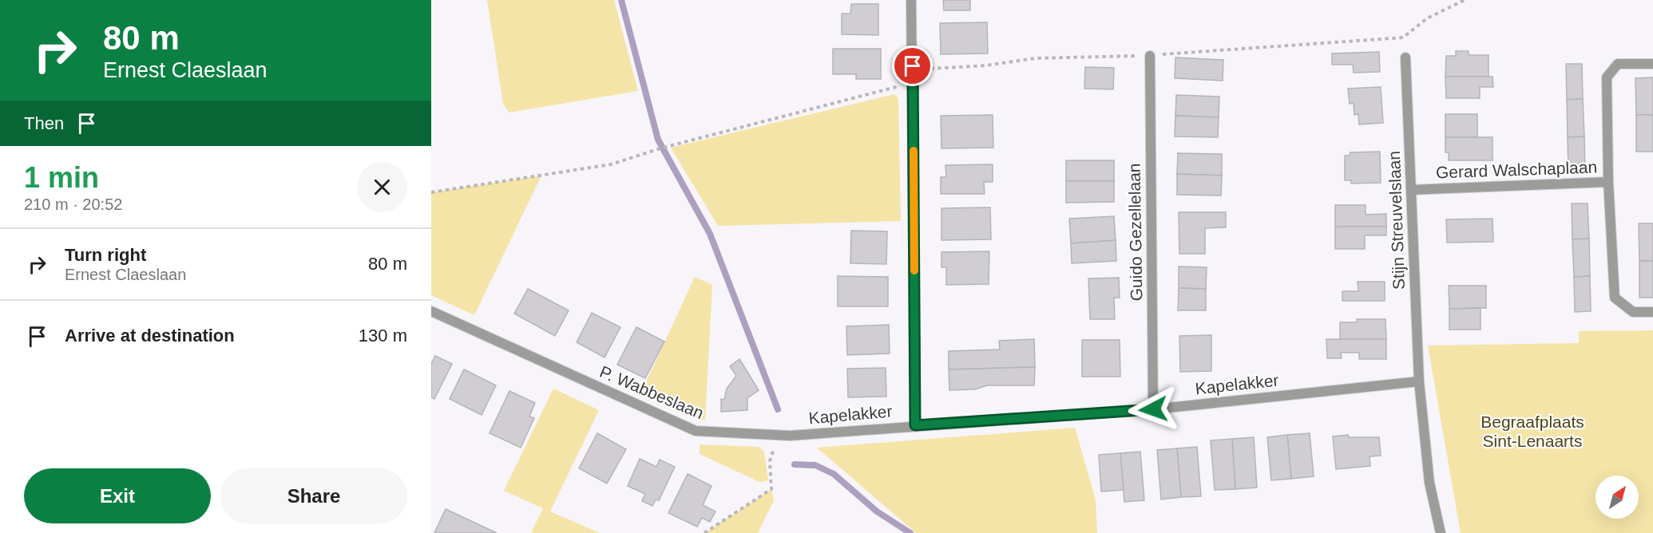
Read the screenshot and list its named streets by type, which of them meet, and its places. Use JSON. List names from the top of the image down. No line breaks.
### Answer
{"streets":{"street":["Gerard Walschaplaan","Stijn Streuvelslaan","Guido Gezellelaan","Kapelakker","P. Wabbeslaan"]},"crossings":[["Gerard Walschaplaan","Stijn Streuvelslaan"],["Stijn Streuvelslaan","Kapelakker"],["Guido Gezellelaan","Kapelakker"],["Kapelakker","P. Wabbeslaan"]],"parks":["Begraafplaats Sint-Lenaarts"],"north":"top right","page":{"turn":["80 m","Ernest Claeslaan"],"then":"Then","heading":["1 min","210 m · 20:52"],"list":[{"name":"Turn right","note":"Ernest Claeslaan","value":"80 m"},{"name":"Arrive at destination","value":"130 m"}],"buttons":["Exit","Share"]}}
